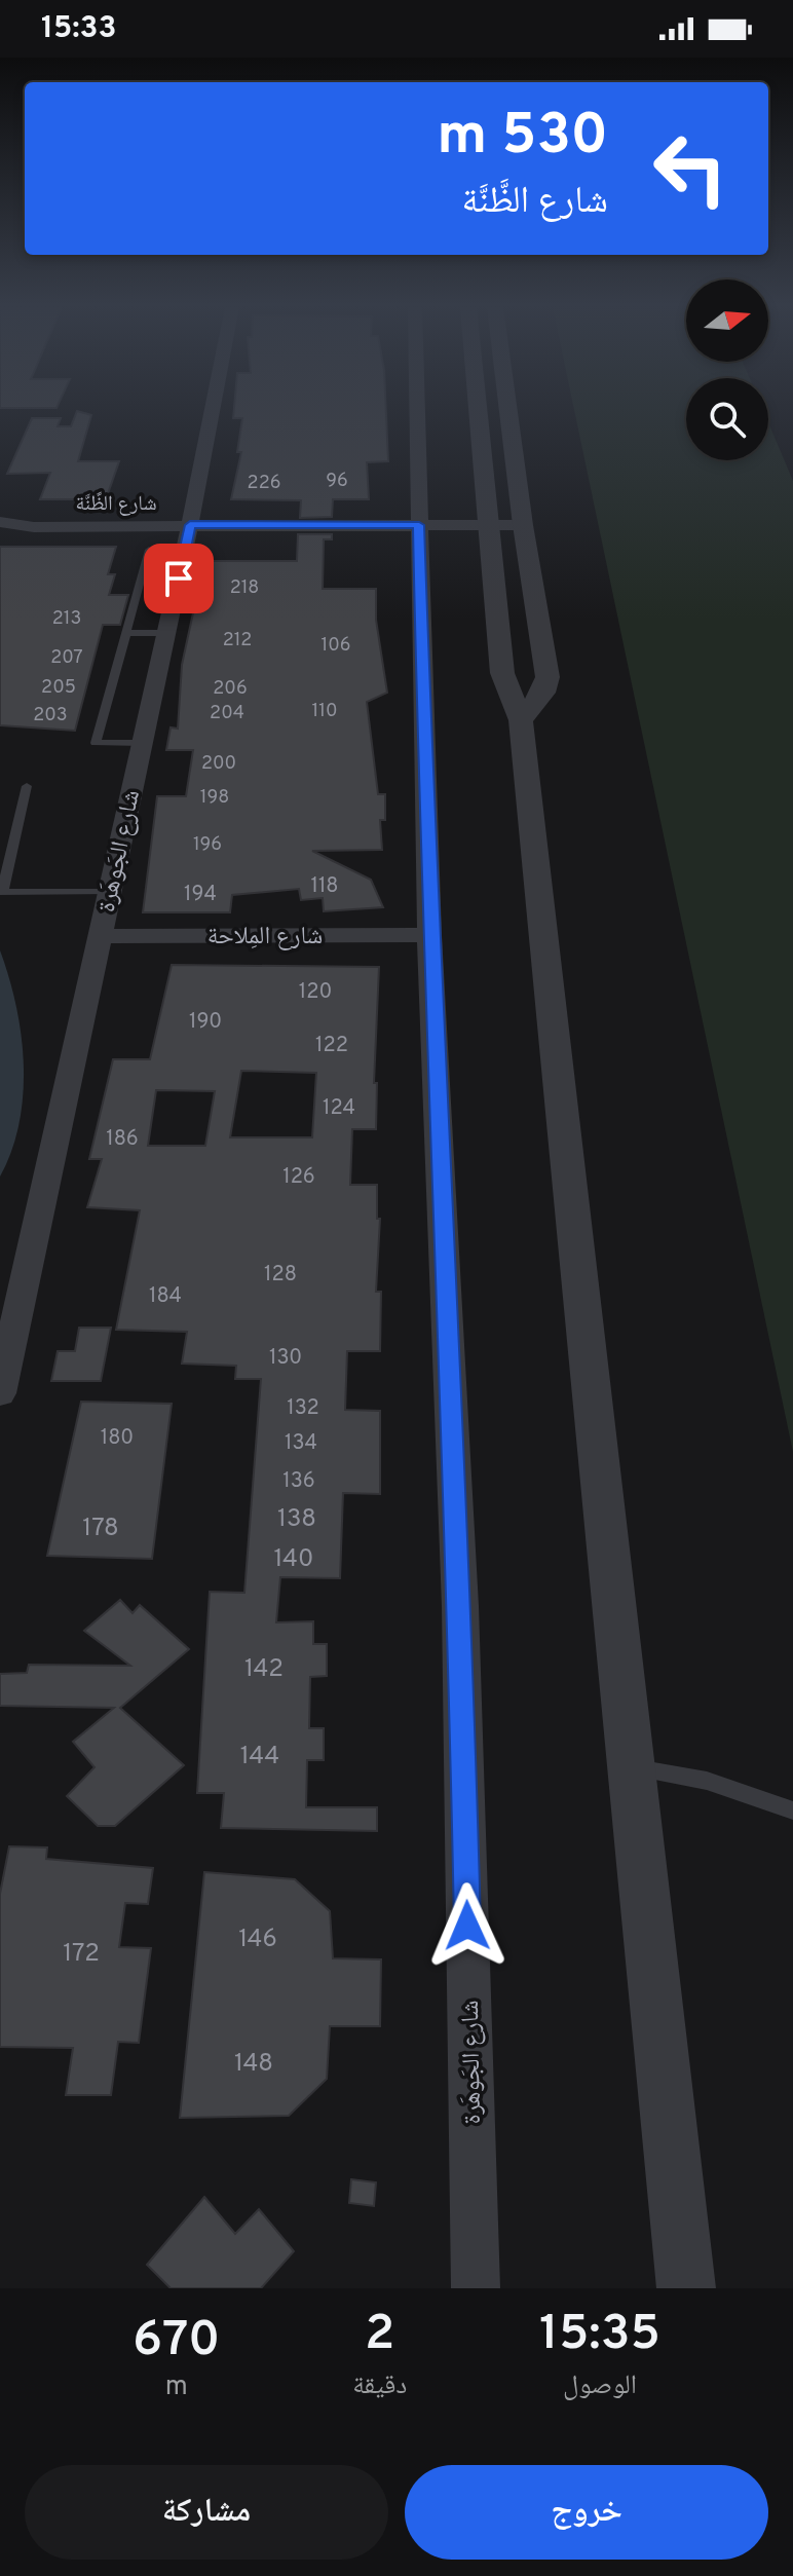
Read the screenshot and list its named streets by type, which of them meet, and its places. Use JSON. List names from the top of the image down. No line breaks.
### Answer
{"streets":{"street":["شارع الظَّنَّة","شارع الجَوهَرة","شارع المِلاحة"]},"crossings":[["شارع الظَّنَّة","شارع الجَوهَرة"],["شارع الجَوهَرة","شارع المِلاحة"]],"house_numbers":["96","226","218","213","212","106","207","205","206","110","204","203","200","198","196","118","194","120","190","122","124","186","126","128","184","130","132","180","134","136","138","178","140","142","144","146","172","148"],"north":"right","page":{"status":"15:33","turn":["530 m","شارع الظَّنَّة"],"eta":["15:35","الوصول","2","دقيقة","670","m"],"buttons":["خروج","مشاركة"]}}
